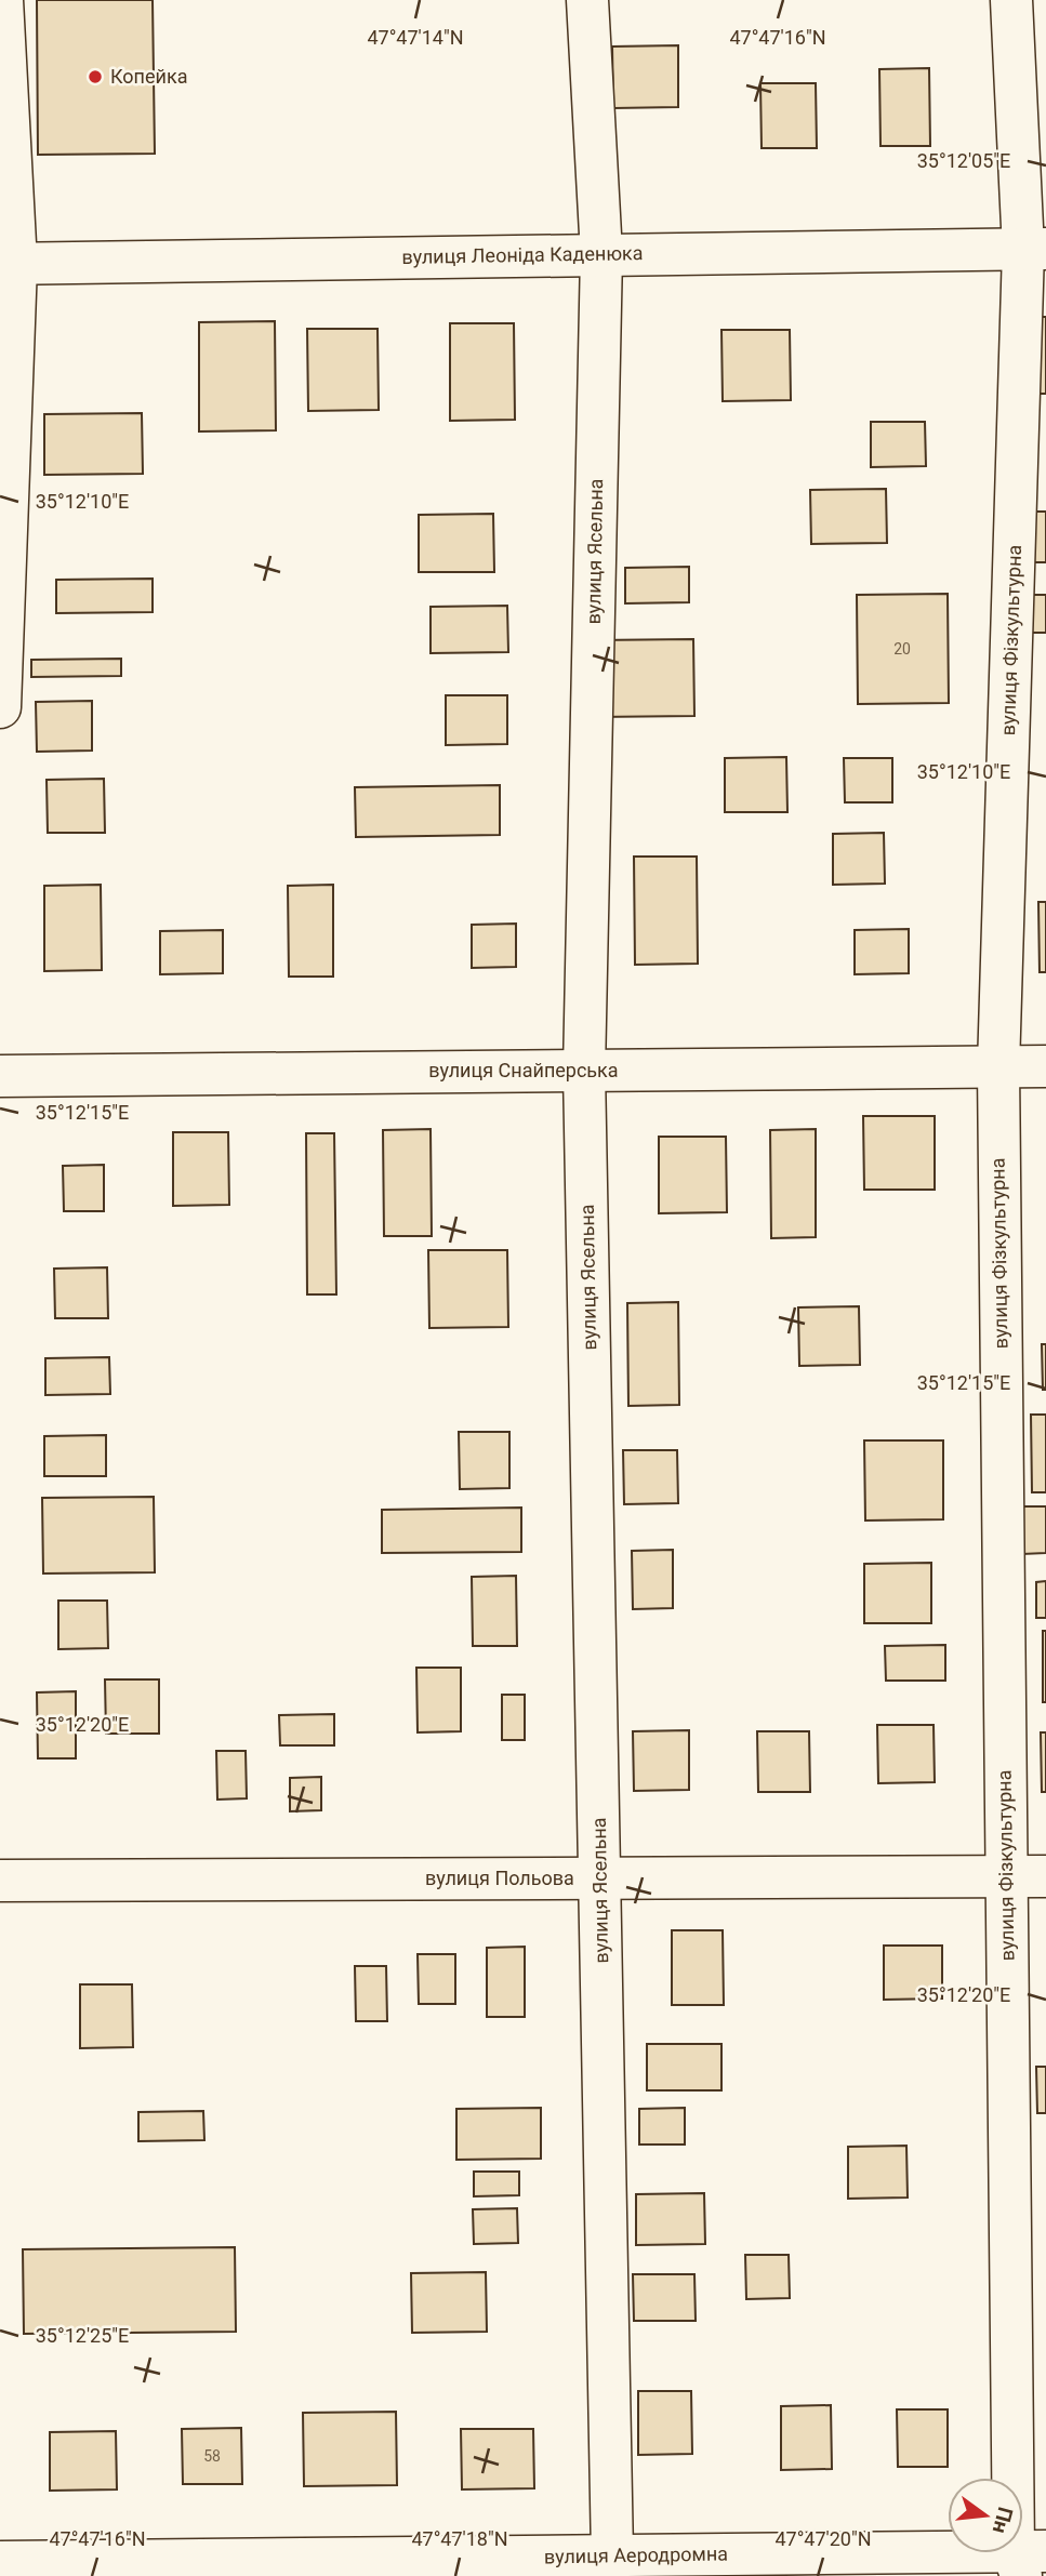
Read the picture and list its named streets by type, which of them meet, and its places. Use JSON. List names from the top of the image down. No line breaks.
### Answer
{"streets":{"street":["вулиця Леоніда Каденюка","вулиця Ясельна","вулиця Фізкультурна","вулиця Снайперська","вулиця Польова","вулиця Аеродромна"]},"crossings":[["вулиця Леоніда Каденюка","вулиця Ясельна"],["вулиця Леоніда Каденюка","вулиця Фізкультурна"],["вулиця Ясельна","вулиця Снайперська"],["вулиця Ясельна","вулиця Польова"],["вулиця Ясельна","вулиця Аеродромна"],["вулиця Фізкультурна","вулиця Снайперська"],["вулиця Фізкультурна","вулиця Польова"],["вулиця Фізкультурна","вулиця Аеродромна"]],"places":["Копейка"],"house_numbers":["20","58"],"north":"right","coordinates":["47°47'14\"N","47°47'16\"N","35°12'05\"E","35°12'10\"E","35°12'15\"E","35°12'20\"E","35°12'25\"E","47°47'18\"N","47°47'20\"N"]}
